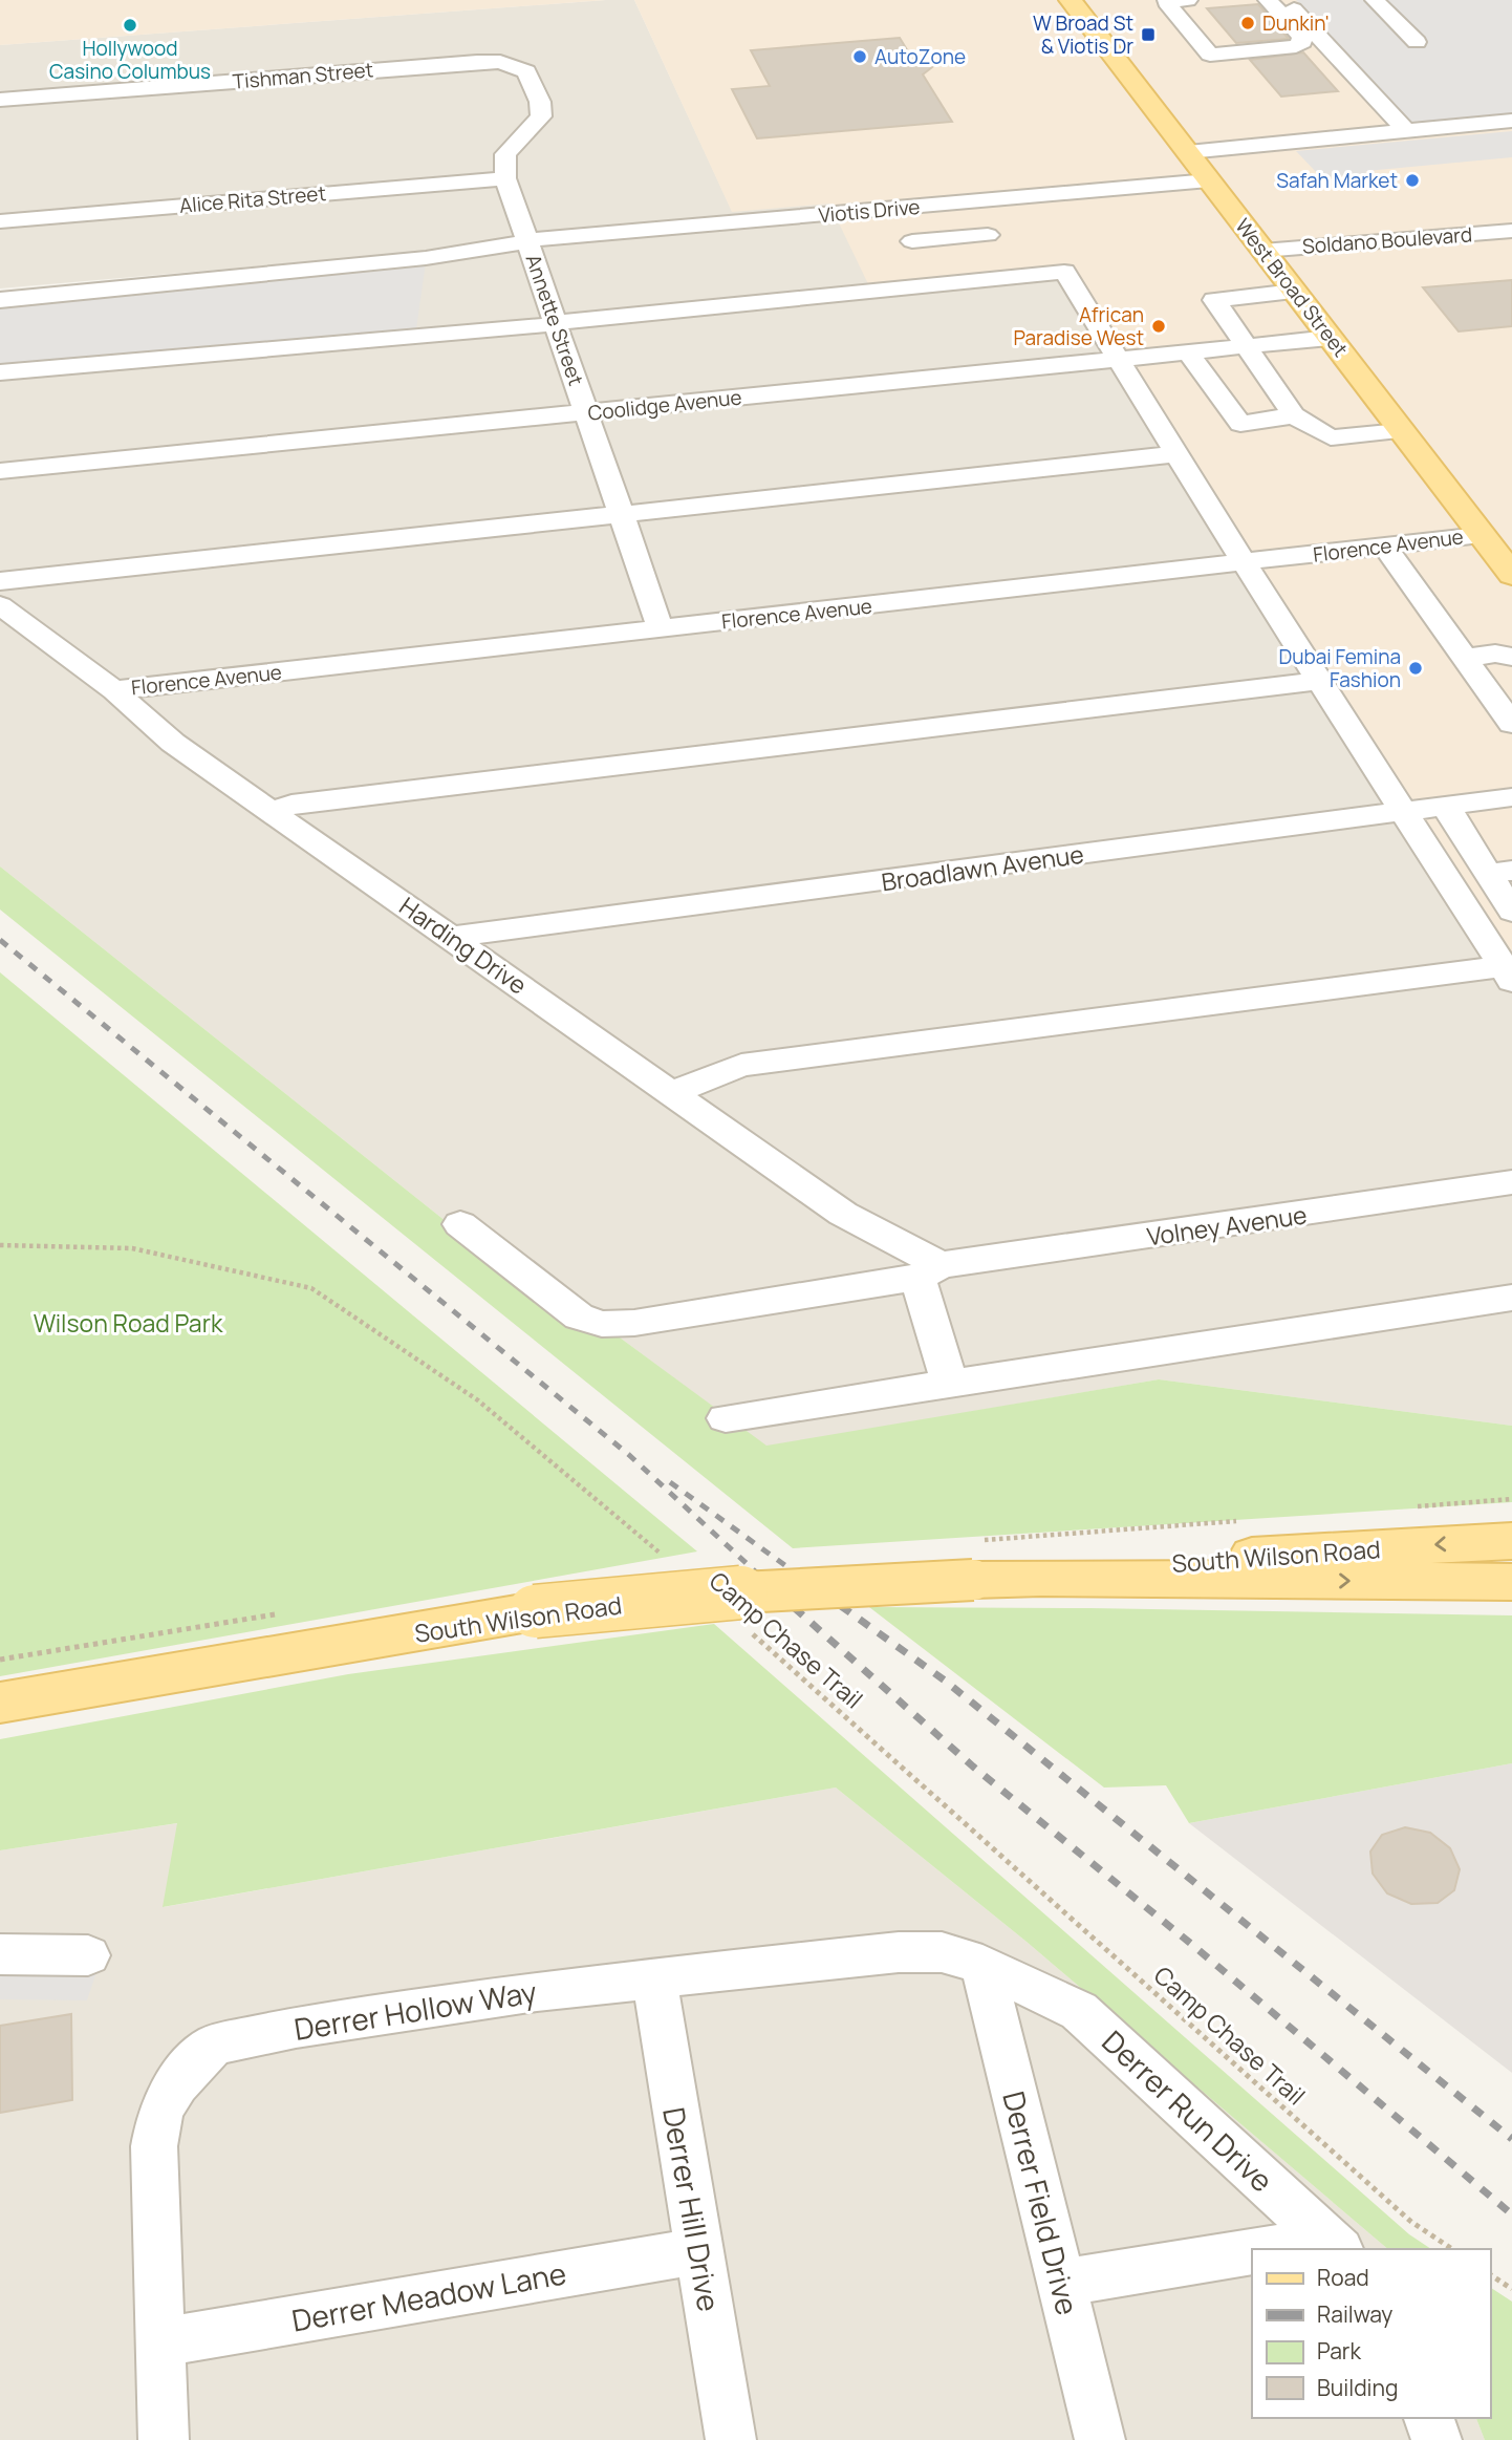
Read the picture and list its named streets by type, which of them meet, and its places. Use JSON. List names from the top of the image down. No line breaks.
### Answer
{"streets":{"main road":["West Broad Street","South Wilson Road"],"street":["Tishman Street","Alice Rita Street","Viotis Drive","Soldano Boulevard","Annette Street","Coolidge Avenue","Florence Avenue","Broadlawn Avenue","Harding Drive","Volney Avenue","Derrer Hollow Way","Derrer Run Drive","Derrer Field Drive","Derrer Hill Drive","Derrer Meadow Lane"],"path":["Camp Chase Trail"]},"crossings":[["Tishman Street","Alice Rita Street"],["Tishman Street","Annette Street"],["Alice Rita Street","Annette Street"],["Viotis Drive","West Broad Street"],["Viotis Drive","Annette Street"],["Soldano Boulevard","West Broad Street"],["West Broad Street","Coolidge Avenue"],["West Broad Street","Florence Avenue"],["Annette Street","Coolidge Avenue"],["Annette Street","Florence Avenue"],["Florence Avenue","Harding Drive"],["Broadlawn Avenue","Harding Drive"],["Harding Drive","Volney Avenue"],["Derrer Hollow Way","Derrer Run Drive"],["Derrer Hollow Way","Derrer Field Drive"],["Derrer Hollow Way","Derrer Hill Drive"],["Derrer Hollow Way","Derrer Meadow Lane"],["Derrer Hill Drive","Derrer Meadow Lane"]],"parks":["Wilson Road Park"],"places":{"other":["Dunkin'","Hollywood Casino Columbus","AutoZone","Safah Market","African Paradise West","Dubai Femina Fashion"],"transit":["W Broad St & Viotis Dr"]},"legend":["Road","Railway","Park","Building"]}
